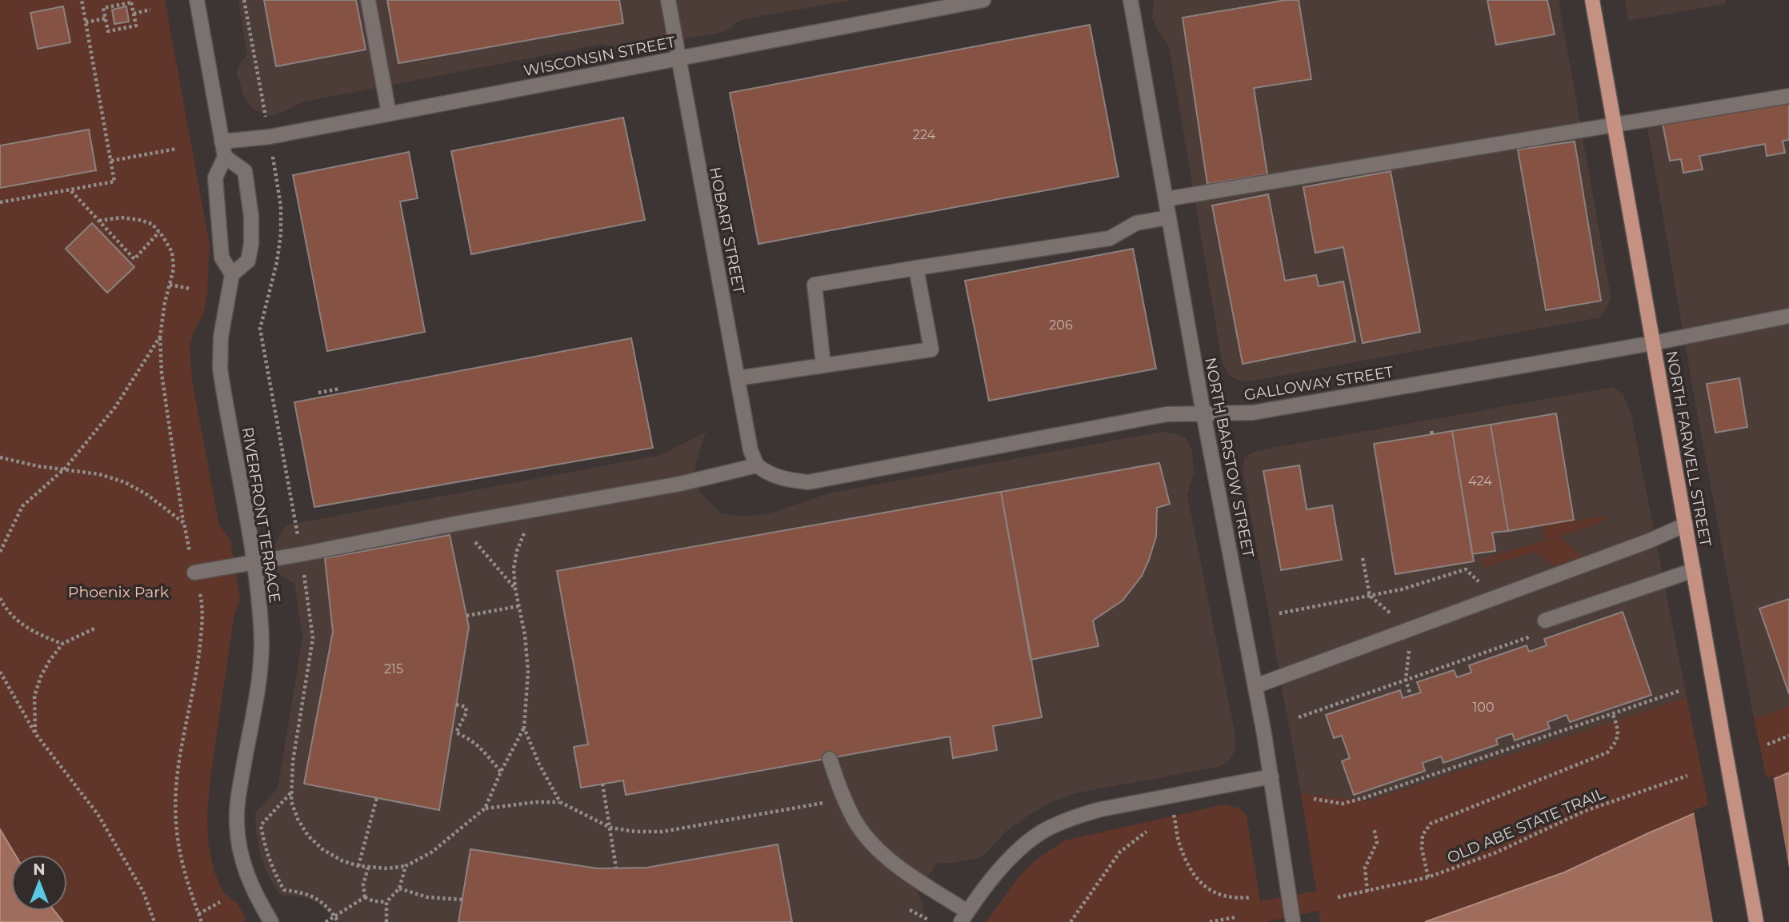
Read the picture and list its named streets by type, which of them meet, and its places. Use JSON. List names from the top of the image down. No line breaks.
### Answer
{"streets":{"main road":["NORTH FARWELL STREET"],"street":["WISCONSIN STREET","HOBART STREET","GALLOWAY STREET","NORTH BARSTOW STREET","RIVERFRONT TERRACE"],"path":["OLD ABE STATE TRAIL"]},"crossings":[["WISCONSIN STREET","HOBART STREET"],["HOBART STREET","GALLOWAY STREET"],["GALLOWAY STREET","NORTH FARWELL STREET"],["GALLOWAY STREET","NORTH BARSTOW STREET"]],"parks":["Phoenix Park"],"house_numbers":["224","206","424","215","100"],"north":"top"}
